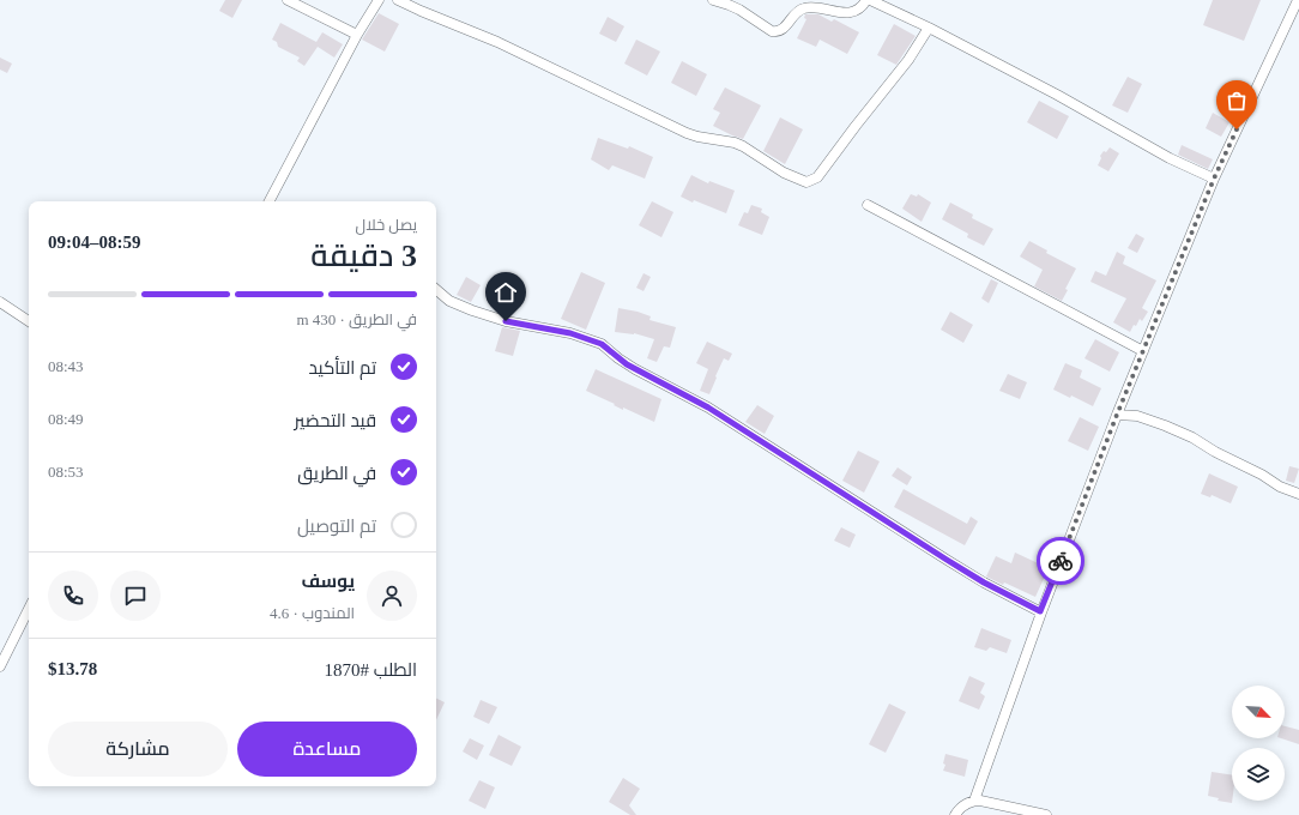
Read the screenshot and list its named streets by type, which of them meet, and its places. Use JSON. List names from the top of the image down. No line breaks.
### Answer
{"north":"bottom right","page":{"heading":["3 دقيقة","يصل خلال","08:59–09:04"],"panel":["يوسف","المندوب · 4.6","الطلب #1870","$13.78"],"bar":"في الطريق · 430 m","list":[["تم التأكيد","08:43"],["قيد التحضير","08:49"],["في الطريق","08:53"],"تم التوصيل"],"buttons":["مساعدة","مشاركة"]}}
